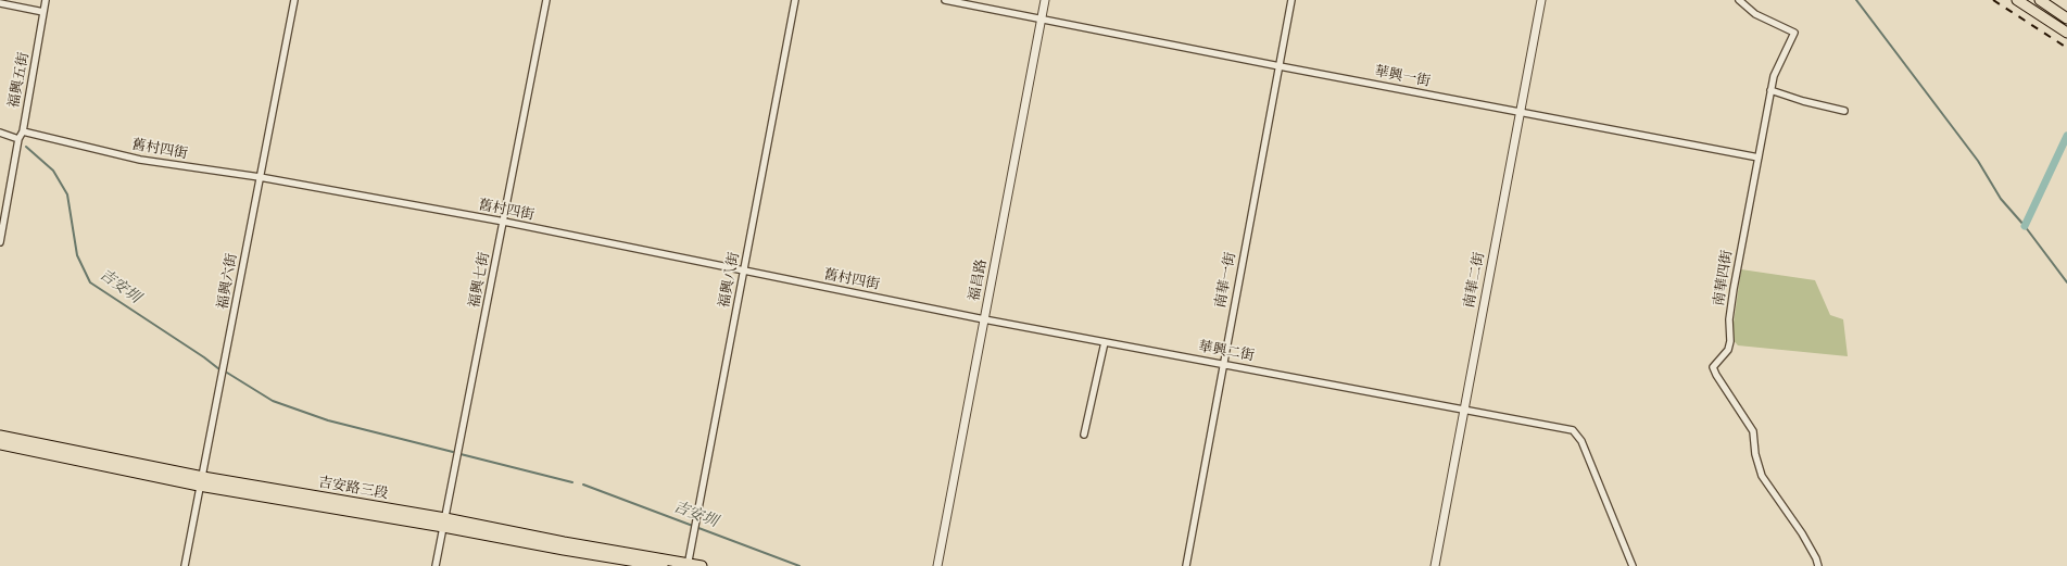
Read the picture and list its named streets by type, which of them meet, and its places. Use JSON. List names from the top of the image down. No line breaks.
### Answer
{"streets":{"main road":["吉安路三段"],"street":["華興一街","福興五街","舊村四街","南華四街","福興七街","福興八街","福昌路","南華一街","南華二街","福興六街","華興二街"]},"crossings":[["華興一街","南華四街"],["華興一街","福昌路"],["華興一街","南華一街"],["華興一街","南華二街"],["福興五街","舊村四街"],["舊村四街","福興七街"],["舊村四街","福興八街"],["舊村四街","福昌路"],["舊村四街","福興六街"],["舊村四街","華興二街"],["福興七街","吉安路三段"],["福興八街","吉安路三段"],["福昌路","華興二街"],["南華一街","華興二街"],["南華二街","華興二街"],["福興六街","吉安路三段"]],"water":["吉安圳"]}
